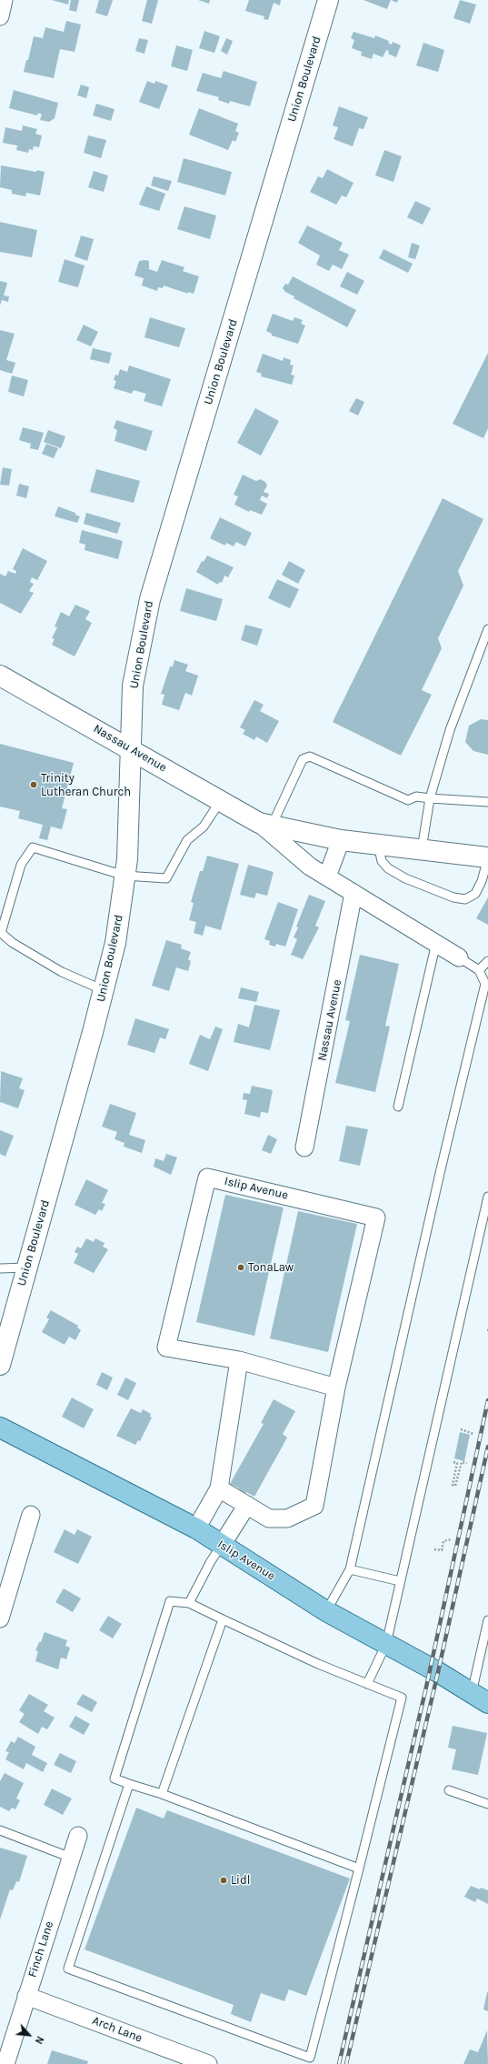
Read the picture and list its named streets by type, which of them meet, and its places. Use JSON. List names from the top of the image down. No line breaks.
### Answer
{"streets":{"main road":["Union Boulevard","Nassau Avenue","Islip Avenue"],"street":["Finch Lane","Arch Lane"]},"crossings":[["Union Boulevard","Nassau Avenue"],["Finch Lane","Arch Lane"]],"places":["Trinity Lutheran Church","TonaLaw","Lidl"],"north":"bottom right"}
